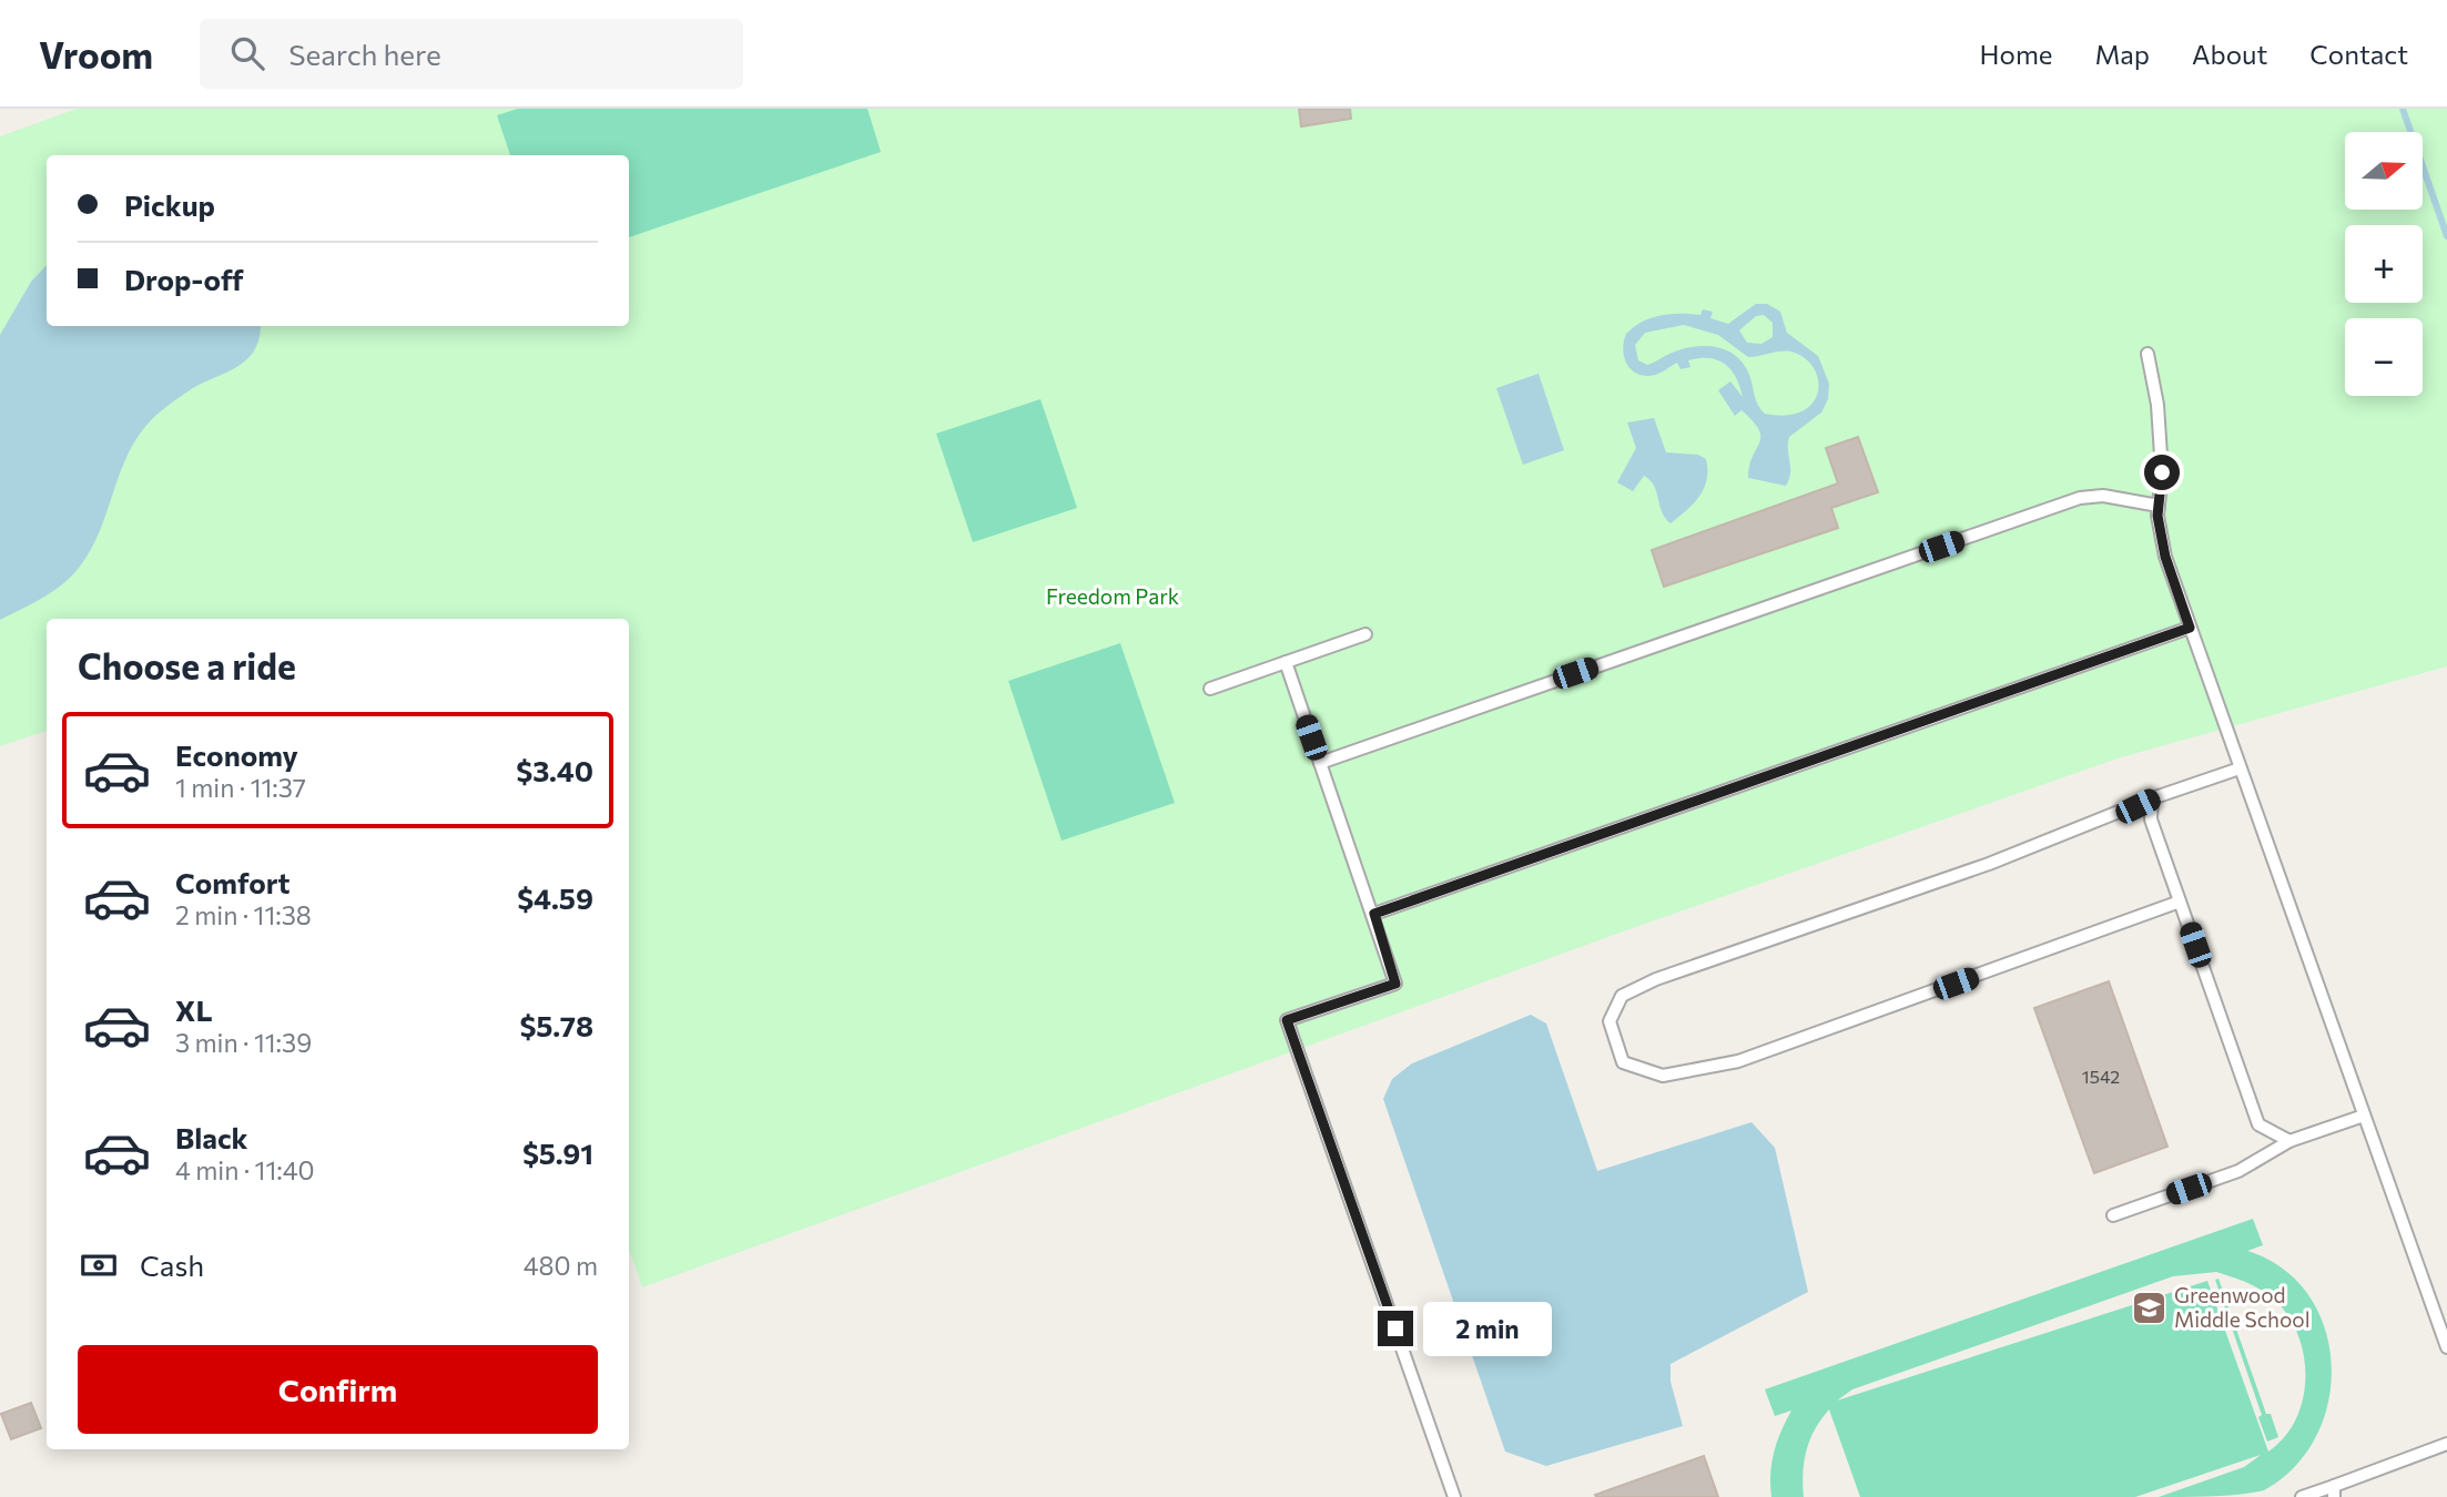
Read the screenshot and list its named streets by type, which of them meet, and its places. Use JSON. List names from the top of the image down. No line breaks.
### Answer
{"parks":["Freedom Park"],"places":{"school or university":["Greenwood Middle School"]},"house_numbers":["1542"],"north":"right","page":{"header":"Vroom","search":"Search here","nav":["Home","Map","About","Contact"],"map_buttons":["+","−"],"banner":["Pickup","Drop-off"],"heading":"Choose a ride","list":[{"name":"Economy","note":"1 min · 11:37","value":"$3.40"},{"name":"Comfort","note":"2 min · 11:38","value":"$4.59"},{"name":"XL","note":"3 min · 11:39","value":"$5.78"},{"name":"Black","note":"4 min · 11:40","value":"$5.91"}],"pay":["Cash","480 m"],"bubble":"2 min","buttons":"Confirm"}}
